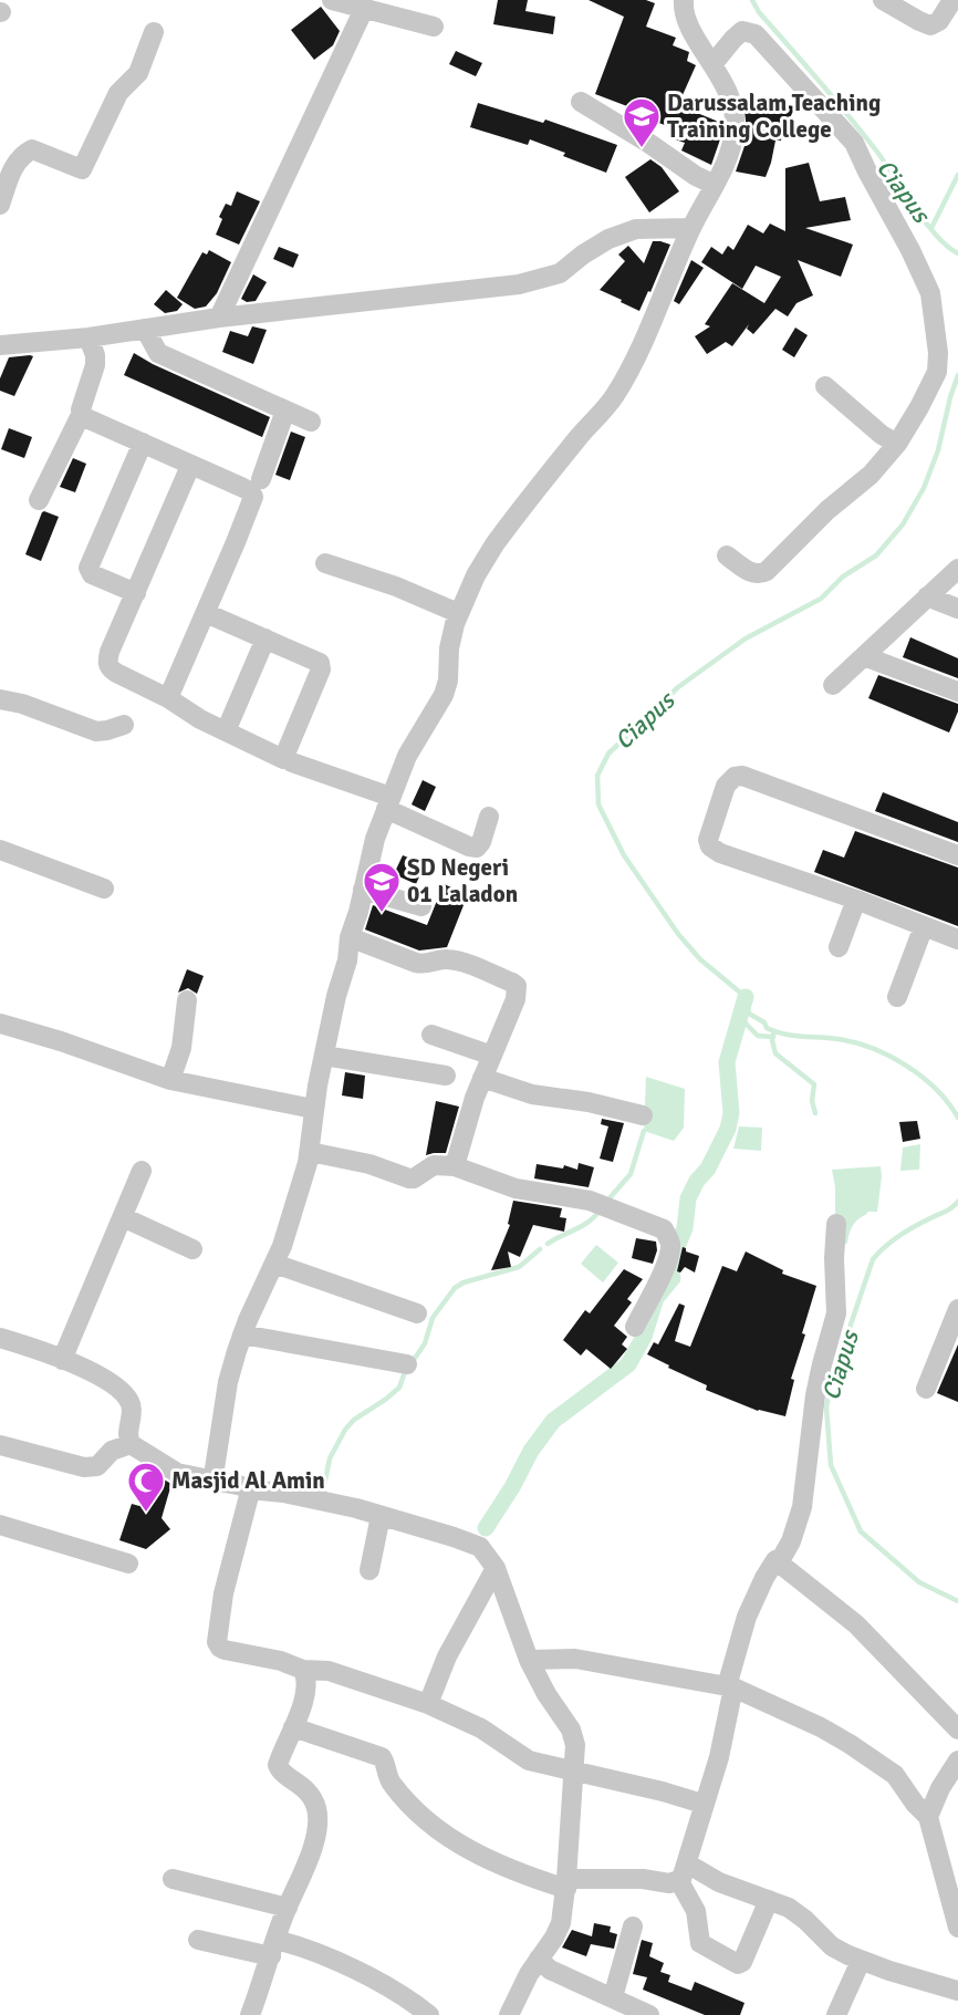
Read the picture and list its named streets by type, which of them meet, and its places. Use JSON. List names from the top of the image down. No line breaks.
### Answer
{"water":["Ciapus"],"places":{"school or university":["Darussalam Teaching Training College","SD Negeri 01 Laladon"],"mosque":["Masjid Al Amin"]}}
